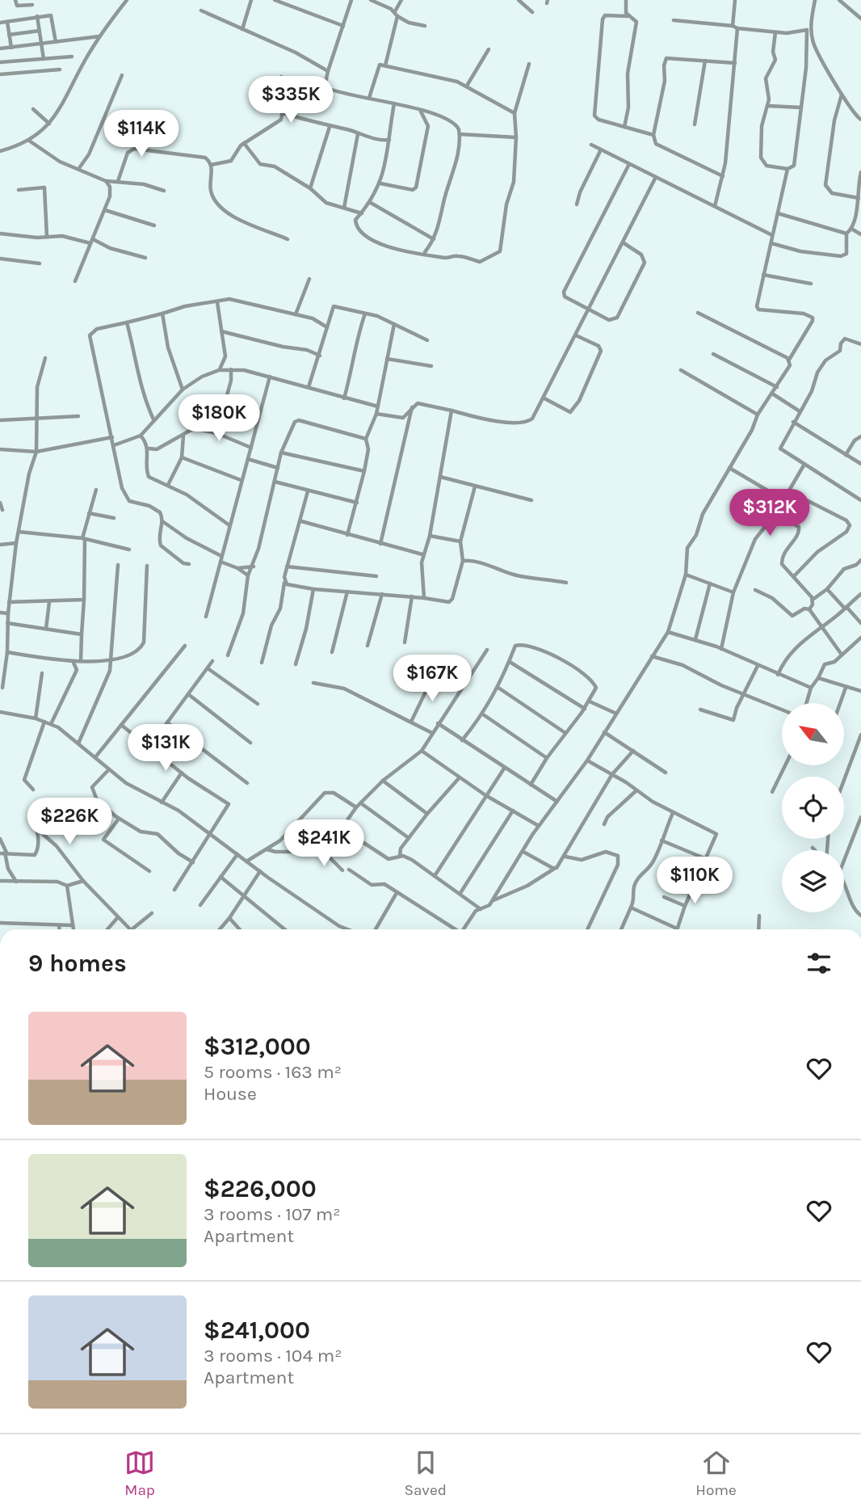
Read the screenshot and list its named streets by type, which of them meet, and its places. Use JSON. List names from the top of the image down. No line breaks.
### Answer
{"north":"top left","page":{"price":["$335K","$114K","$180K","$312K","$167K","$131K","$226K","$241K","$110K"],"heading":"9 homes","list":[{"name":"$312,000","note":"5 rooms · 163 m² · House"},{"name":"$226,000","note":"3 rooms · 107 m² · Apartment"},{"name":"$241,000","note":"3 rooms · 104 m² · Apartment"}],"tabs":["Map","Saved","Home"]}}
